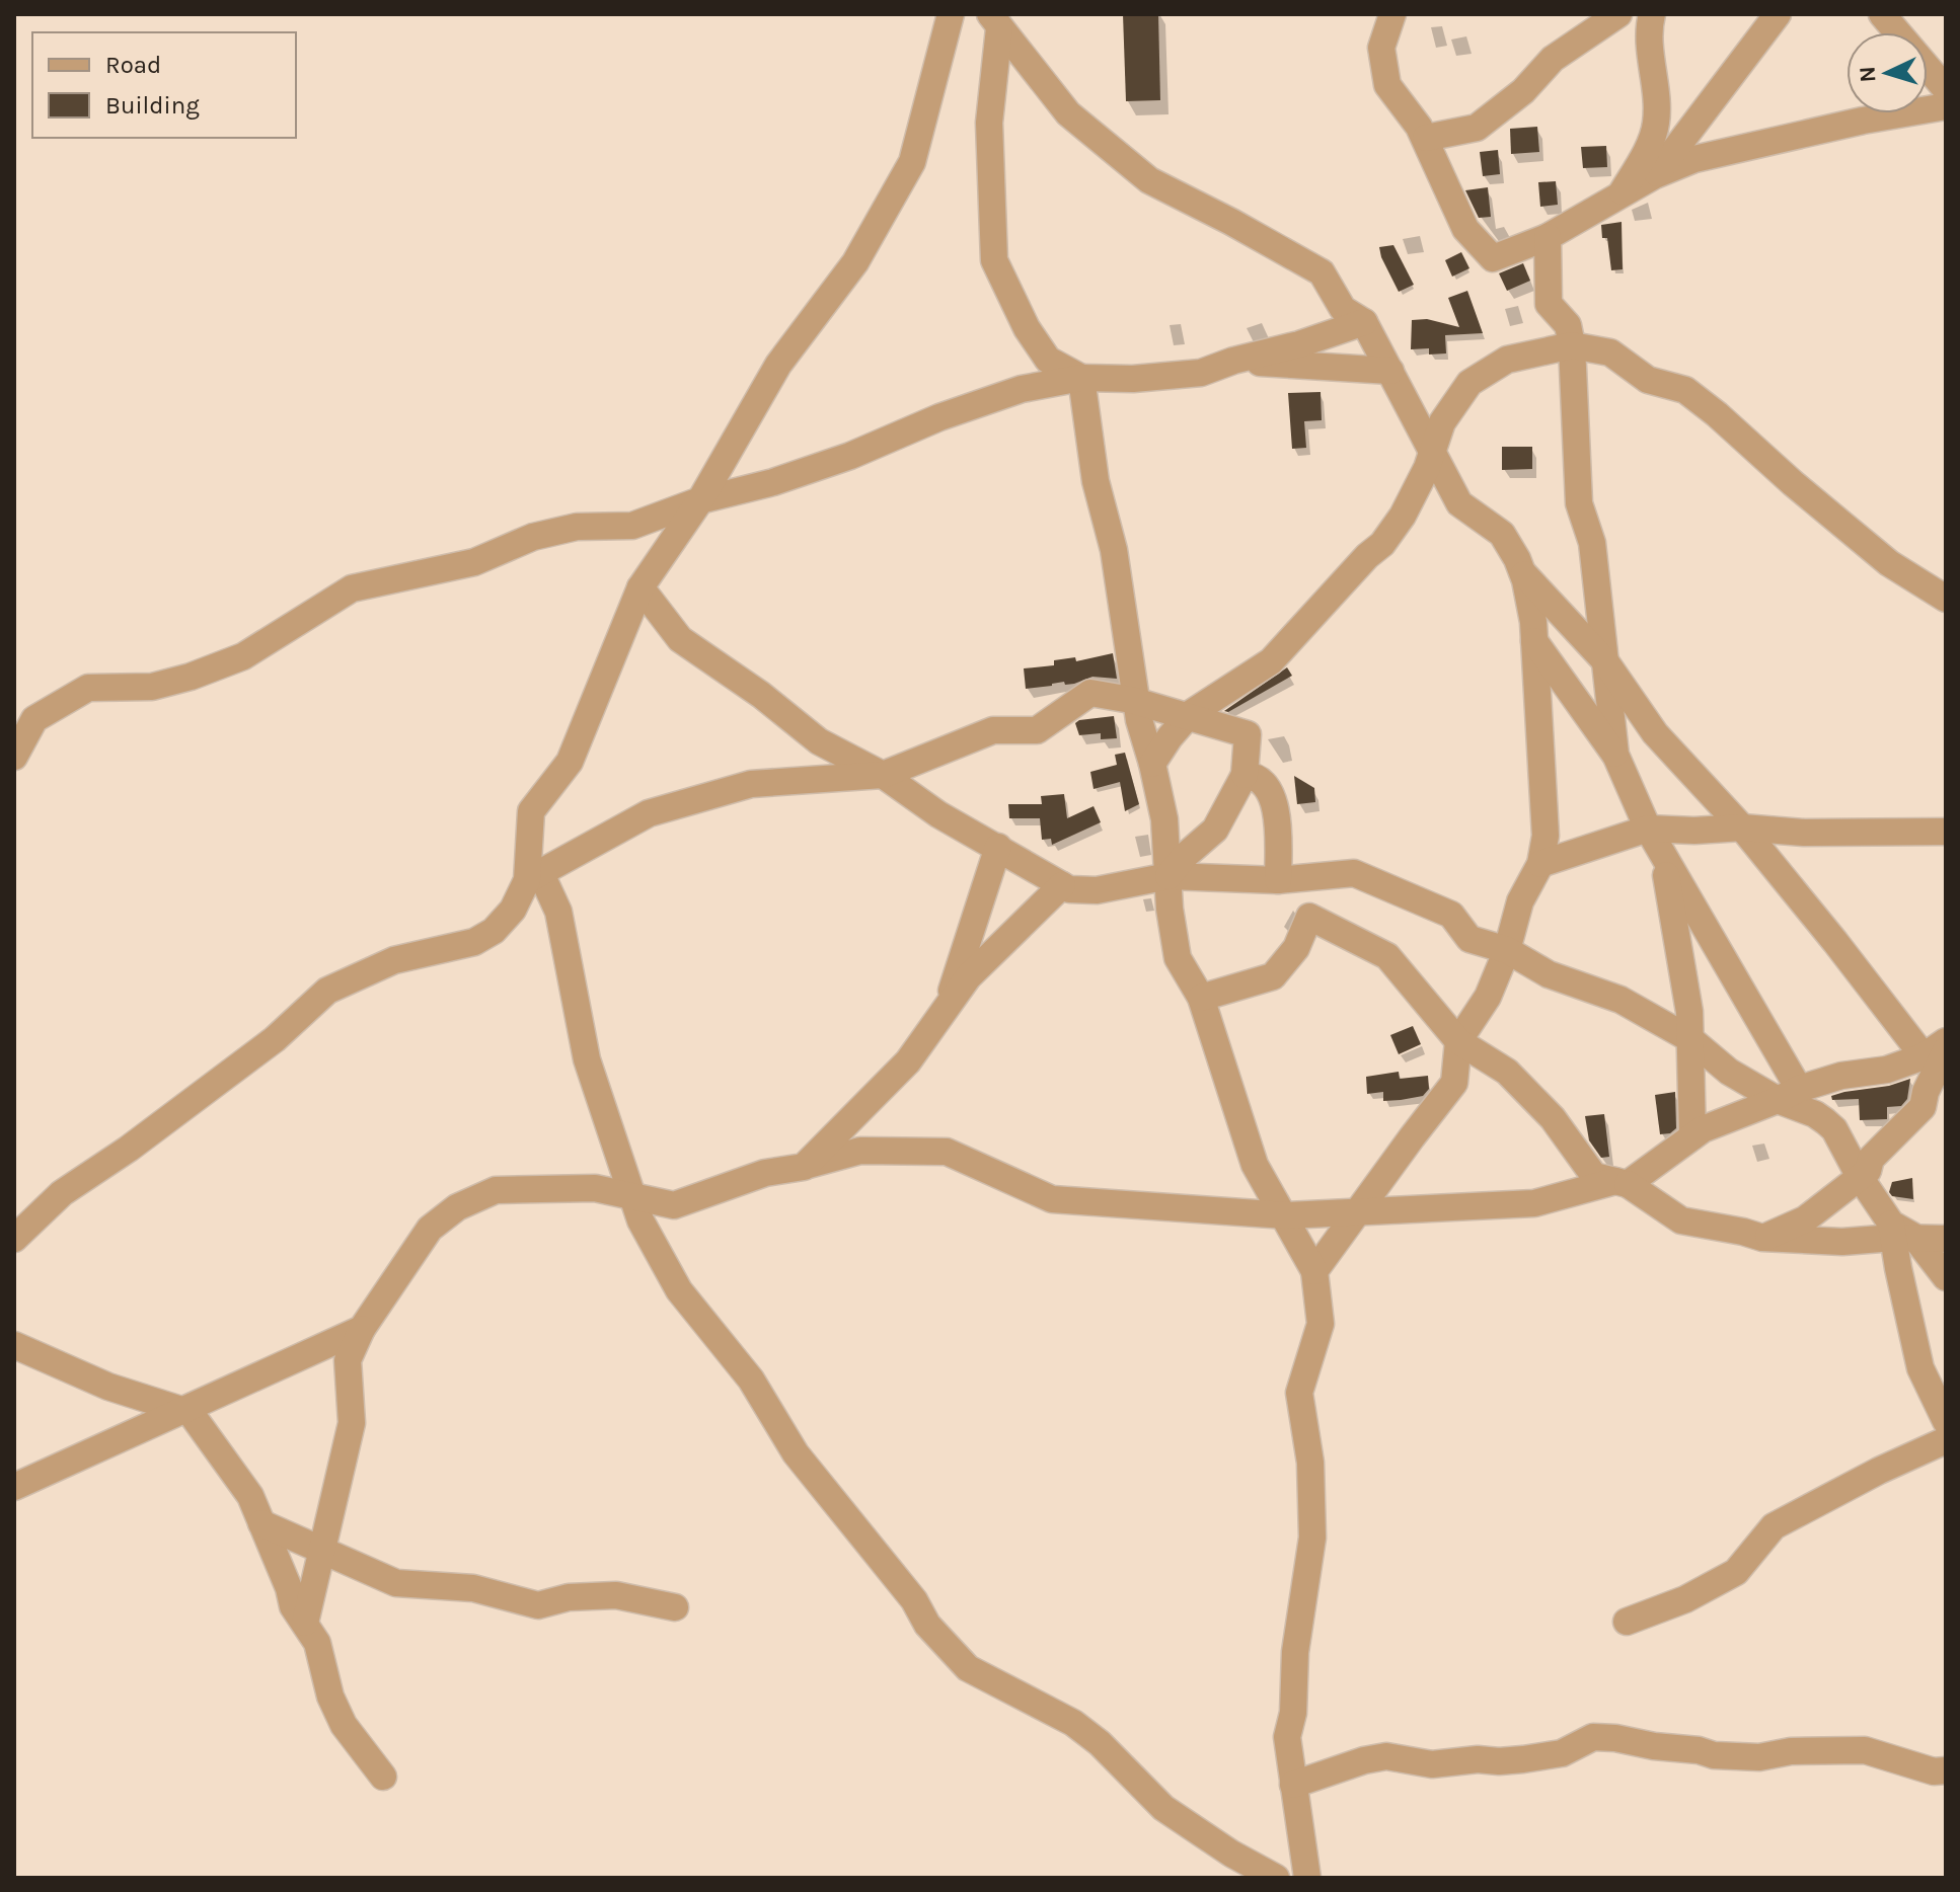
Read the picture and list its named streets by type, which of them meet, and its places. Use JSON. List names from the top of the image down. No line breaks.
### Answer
{"legend":["Road","Building"],"north":"left"}
